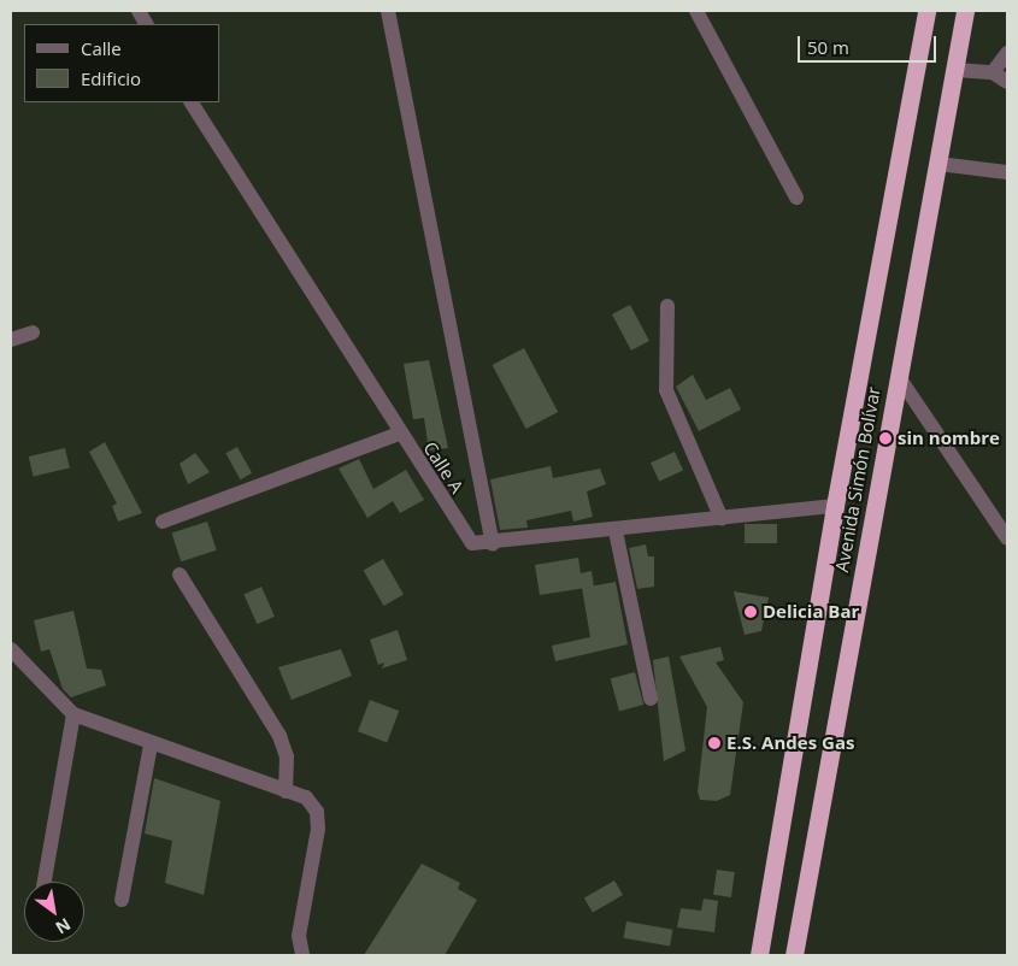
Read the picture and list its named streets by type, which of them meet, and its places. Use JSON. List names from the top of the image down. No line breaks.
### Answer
{"streets":{"highway":["Avenida Simón Bolívar"],"street":["Calle A"]},"crossings":[["Calle A","Avenida Simón Bolívar"]],"places":["sin nombre","Delicia Bar","E.S. Andes Gas"],"legend":["Calle","Edificio"],"scale_bar":"50 m","north":"bottom right"}
